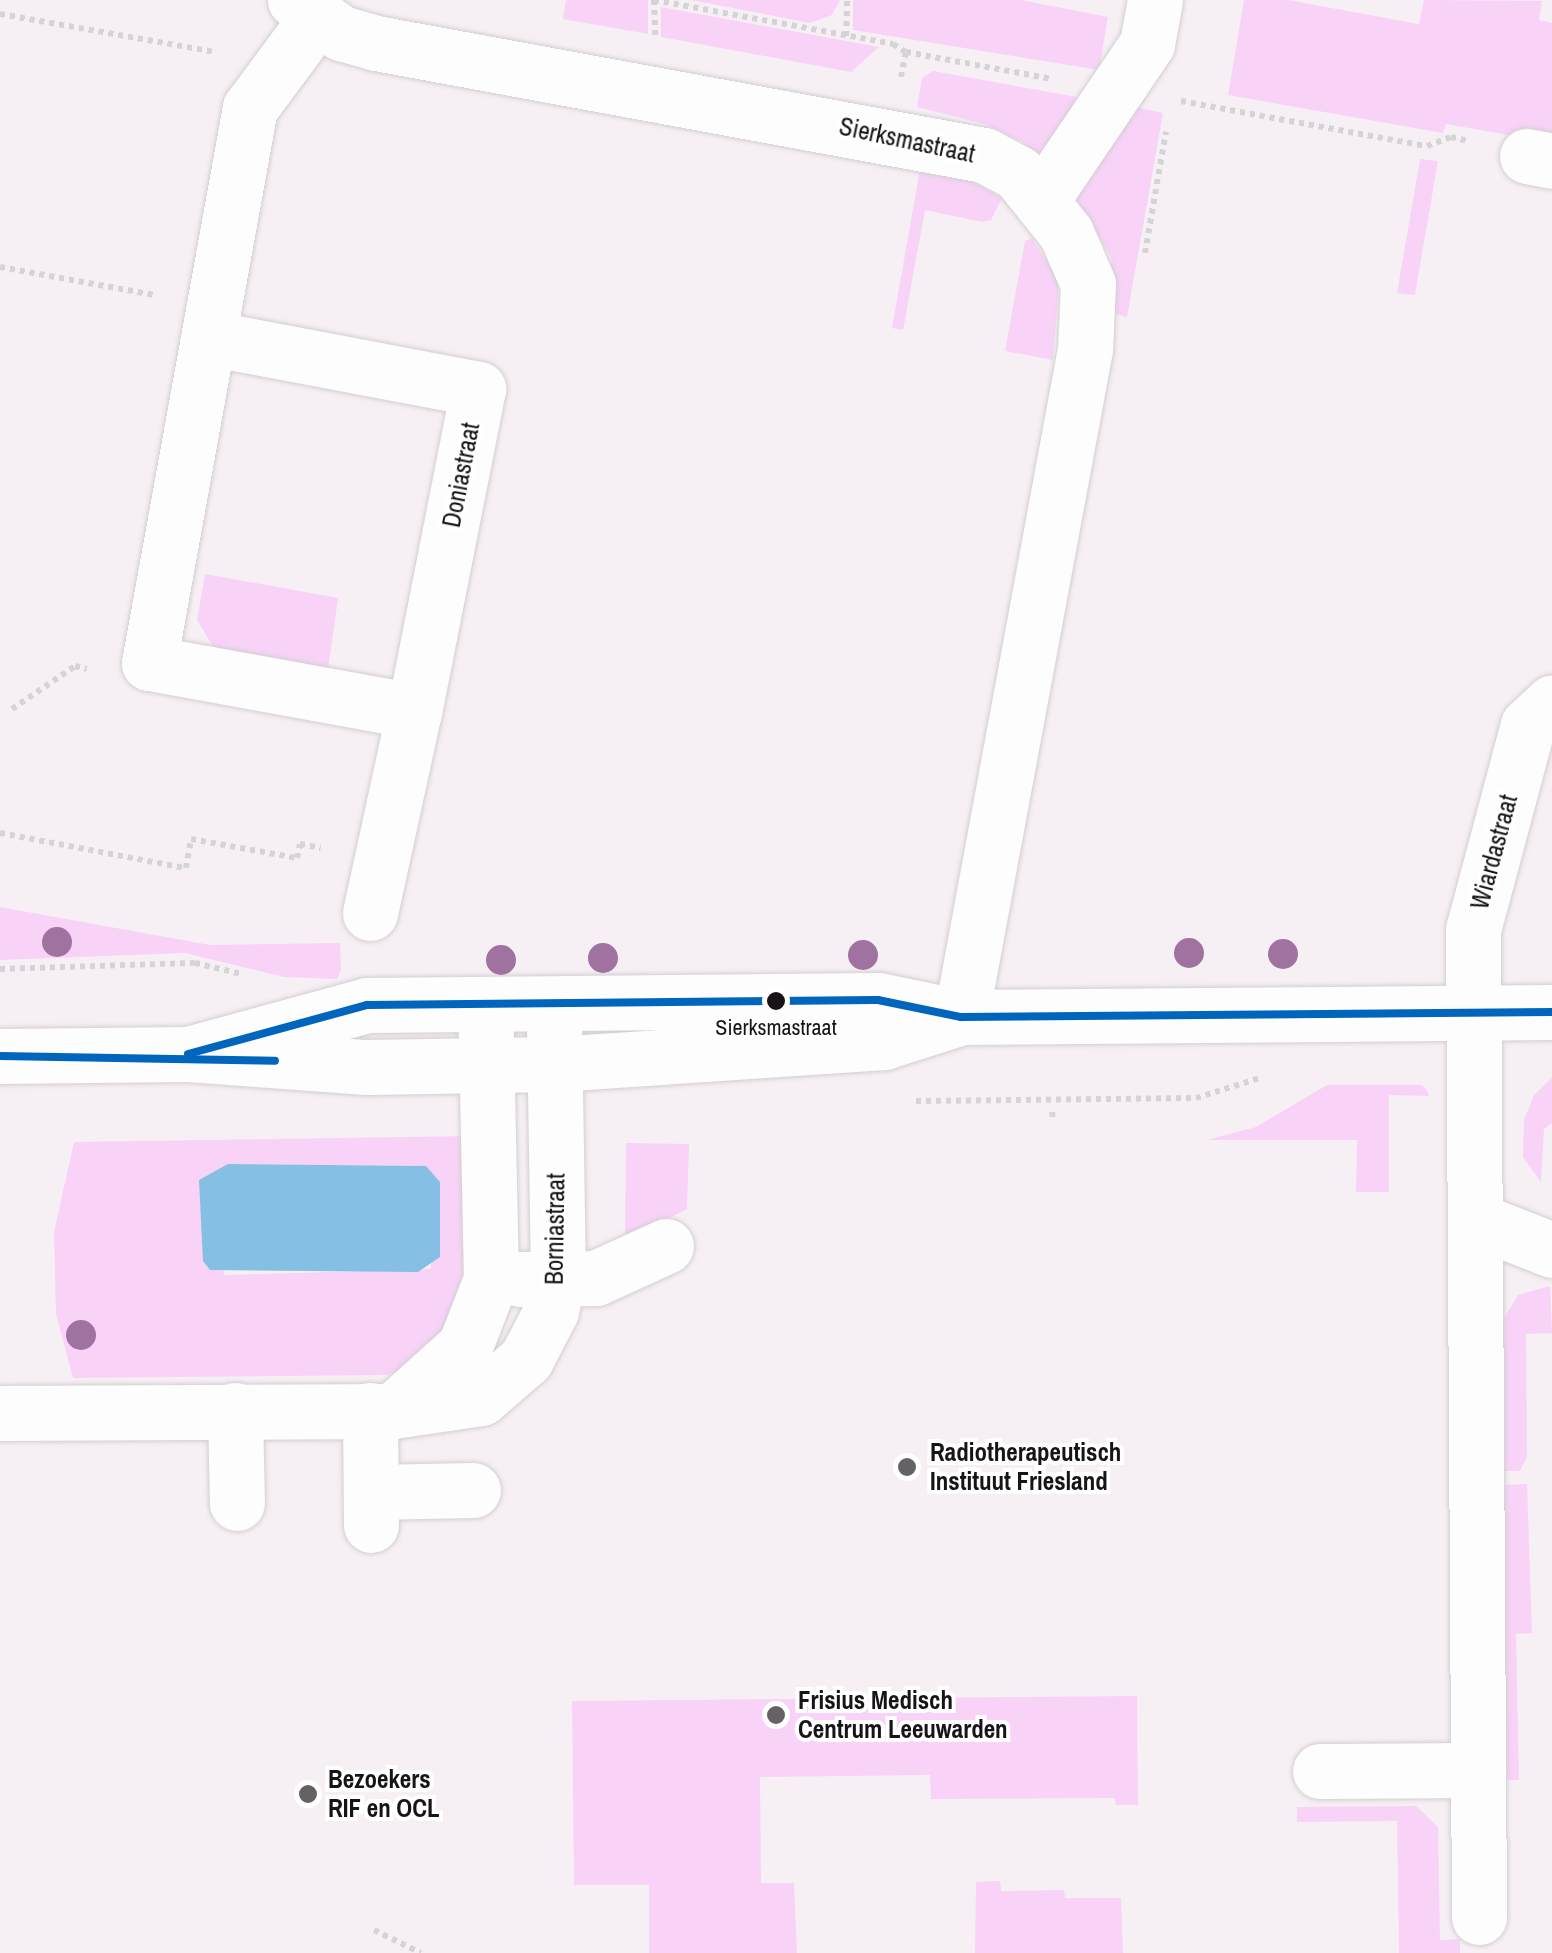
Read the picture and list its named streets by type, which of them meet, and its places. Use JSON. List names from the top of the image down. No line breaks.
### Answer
{"streets":{"street":["Sierksmastraat","Doniastraat","Wiardastraat","Borniastraat"]},"places":["Sierksmastraat","Radiotherapeutisch Instituut Friesland","Frisius Medisch Centrum Leeuwarden","Bezoekers RIF en OCL"]}
